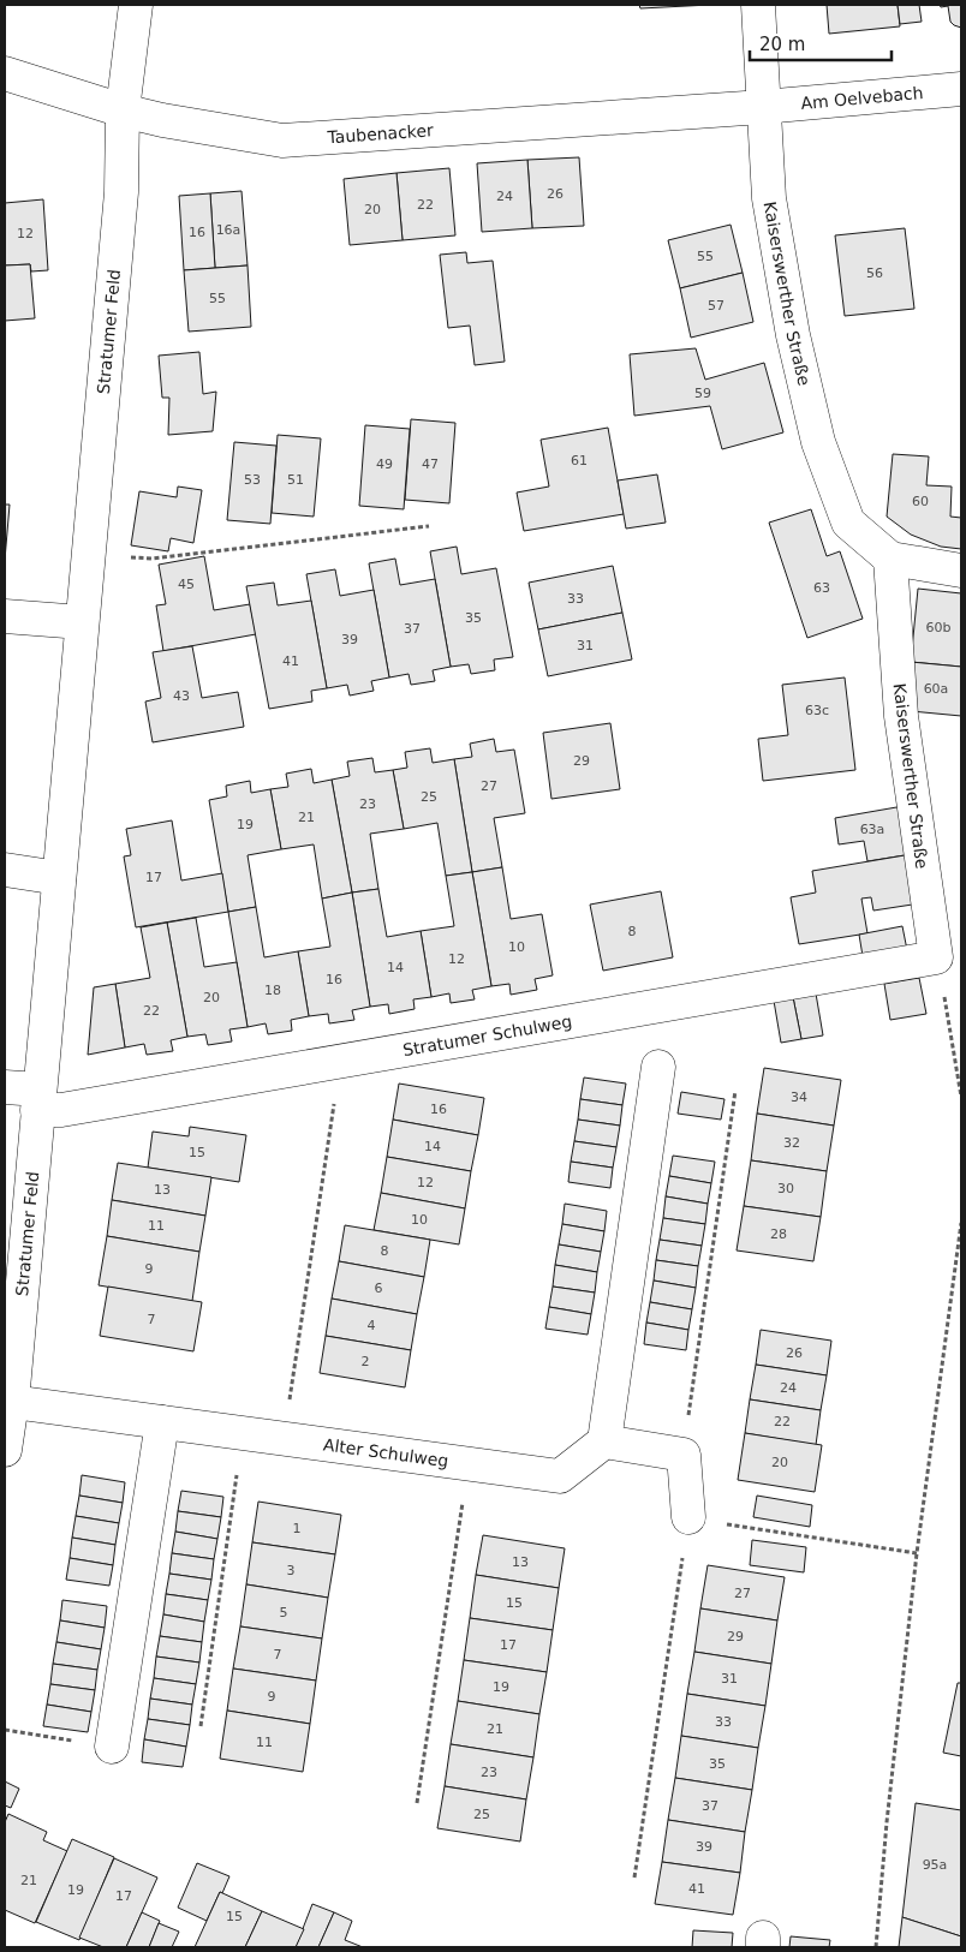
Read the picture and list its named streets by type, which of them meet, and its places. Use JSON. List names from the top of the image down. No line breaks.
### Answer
{"streets":{"street":["Am Oelvebach","Taubenacker","Kaiserswerther Straße","Stratumer Feld","Stratumer Schulweg","Alter Schulweg"]},"crossings":[["Am Oelvebach","Taubenacker"],["Am Oelvebach","Kaiserswerther Straße"],["Taubenacker","Kaiserswerther Straße"],["Taubenacker","Stratumer Feld"],["Kaiserswerther Straße","Stratumer Schulweg"],["Stratumer Feld","Stratumer Schulweg"],["Stratumer Feld","Alter Schulweg"]],"house_numbers":["26","24","22","20","16a","16","12","55","56","55","57","59","61","49","47","53","51","60","45","63","33","35","60b","37","39","31","41","60a","43","63c","29","27","25","23","21","19","63a","17","8","10","12","14","16","18","20","22","34","16","32","14","15","12","30","13","10","11","28","8","9","6","7","4","26","2","24","22","20","1","13","3","27","15","5","29","17","7","31","19","9","33","21","11","35","23","37","25","39","95a","21","41","19","17","15"],"scale_bar":"20 m"}
